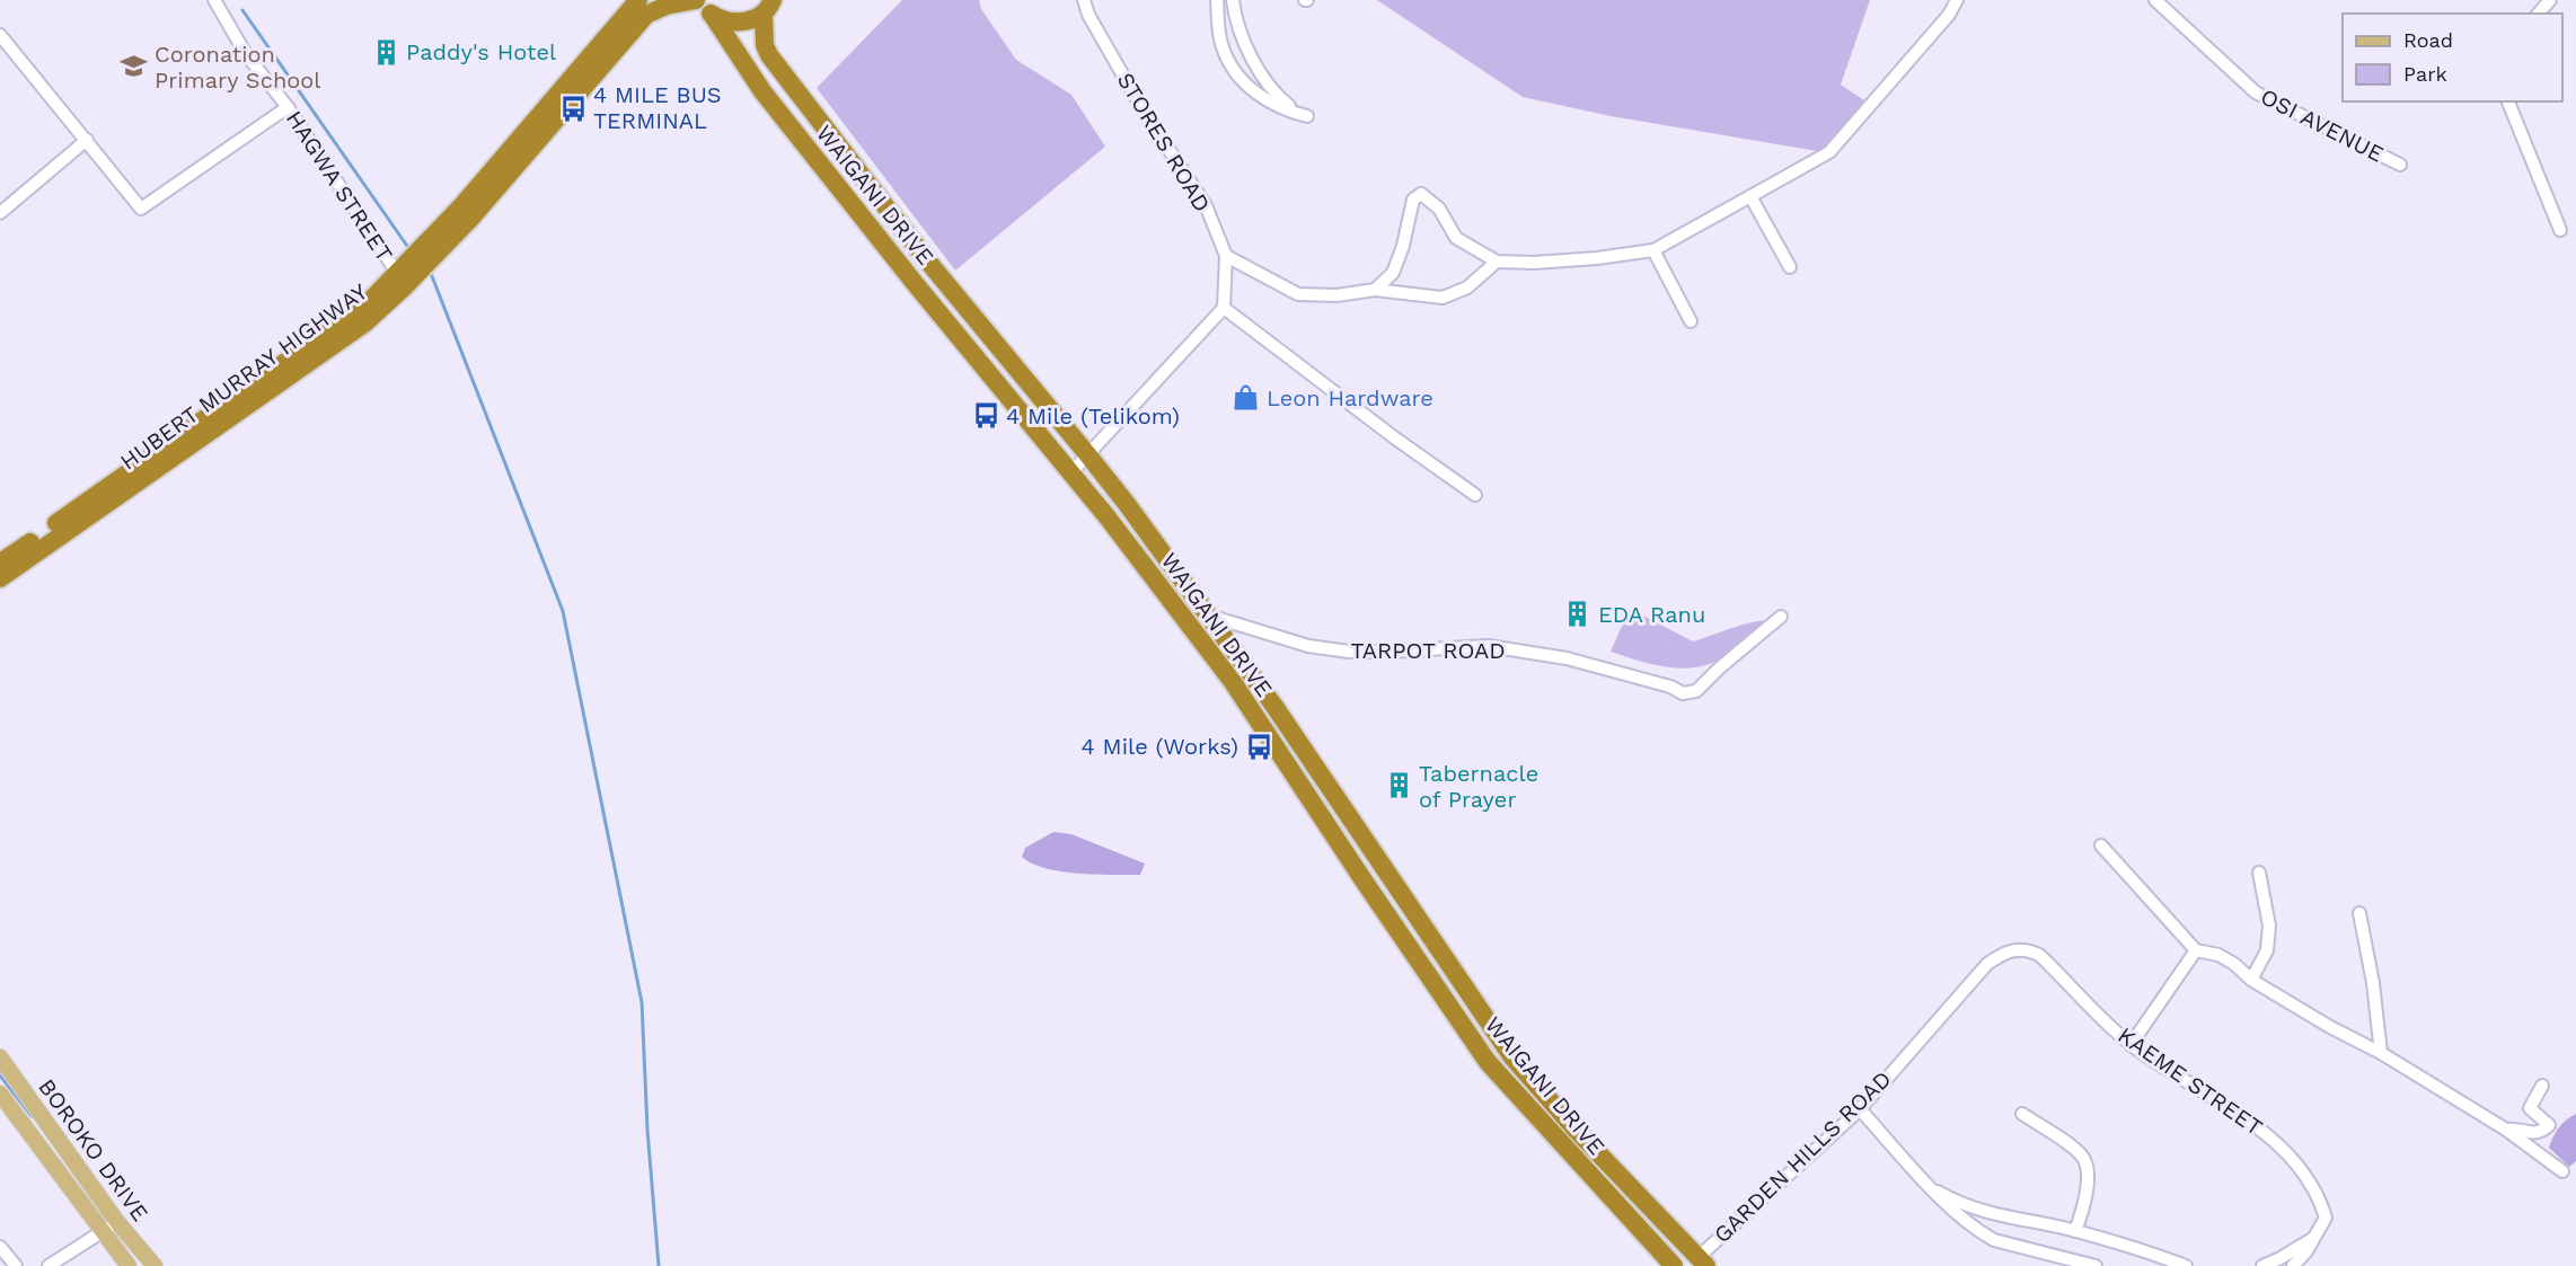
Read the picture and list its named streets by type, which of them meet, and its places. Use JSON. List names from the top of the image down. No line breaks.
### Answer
{"streets":{"highway":["WAIGANI DRIVE","HUBERT MURRAY HIGHWAY"],"main road":["BOROKO DRIVE"],"street":["OSI AVENUE","STORES ROAD","HAGWA STREET","TARPOT ROAD","KAEME STREET","GARDEN HILLS ROAD"]},"crossings":[["HAGWA STREET","HUBERT MURRAY HIGHWAY"],["WAIGANI DRIVE","HUBERT MURRAY HIGHWAY"],["WAIGANI DRIVE","TARPOT ROAD"],["WAIGANI DRIVE","GARDEN HILLS ROAD"],["KAEME STREET","GARDEN HILLS ROAD"]],"places":{"building":["Paddy's Hotel","EDA Ranu","Tabernacle of Prayer"],"school or university":["Coronation Primary School"],"bus stop":["4 MILE BUS TERMINAL","4 Mile (Telikom)","4 Mile (Works)"],"shop":["Leon Hardware"]},"legend":["Road","Park"]}
